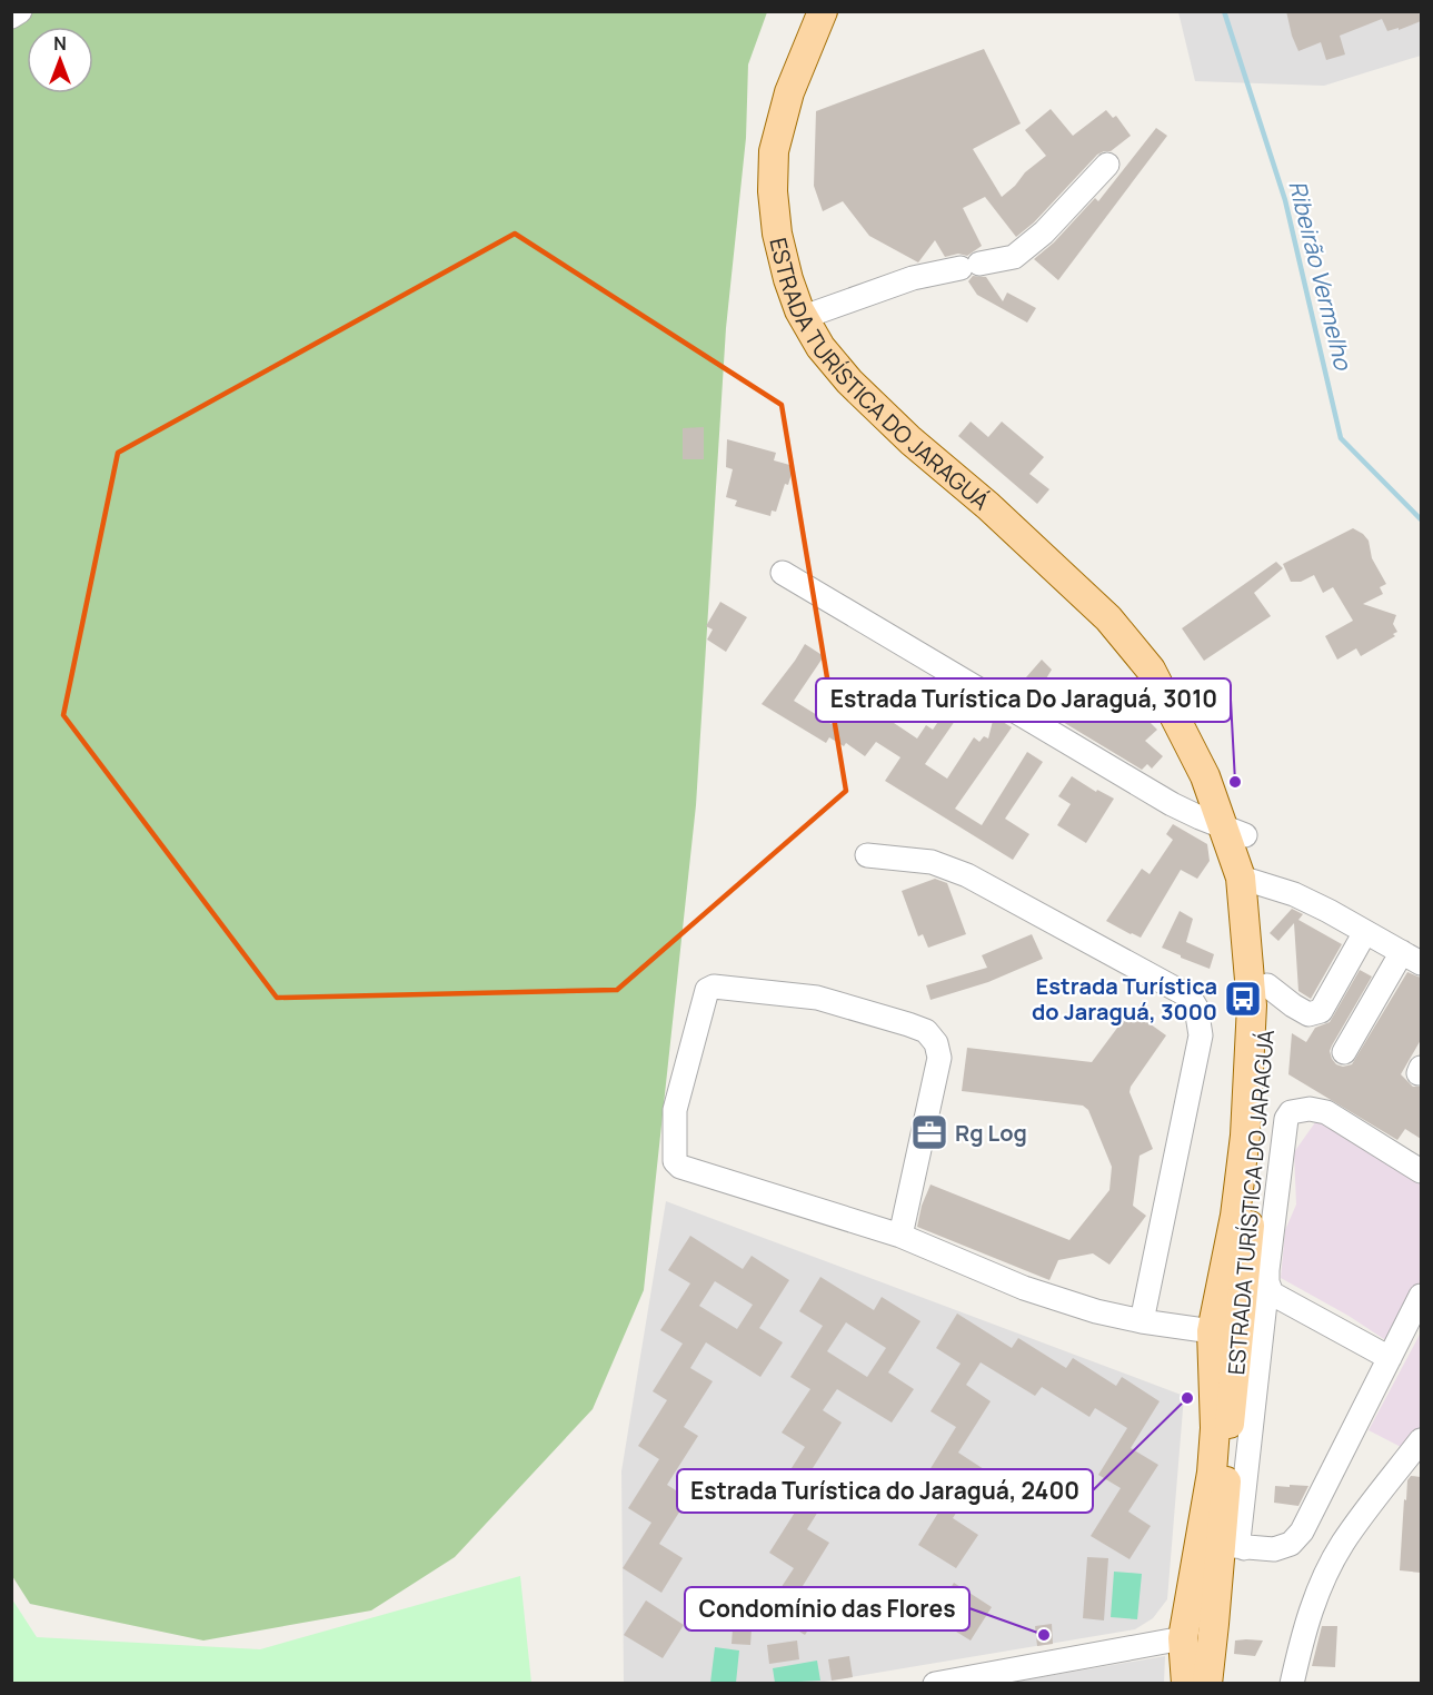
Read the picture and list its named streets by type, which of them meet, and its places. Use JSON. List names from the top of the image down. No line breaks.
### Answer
{"streets":{"main road":["ESTRADA TURÍSTICA DO JARAGUÁ"]},"water":["Ribeirão Vermelho"],"places":{"other":["Estrada Turística Do Jaraguá, 3010","Estrada Turística do Jaraguá, 2400","Condomínio das Flores"],"bus stop":["Estrada Turística do Jaraguá, 3000"],"office":["Rg Log"]},"north":"top"}
